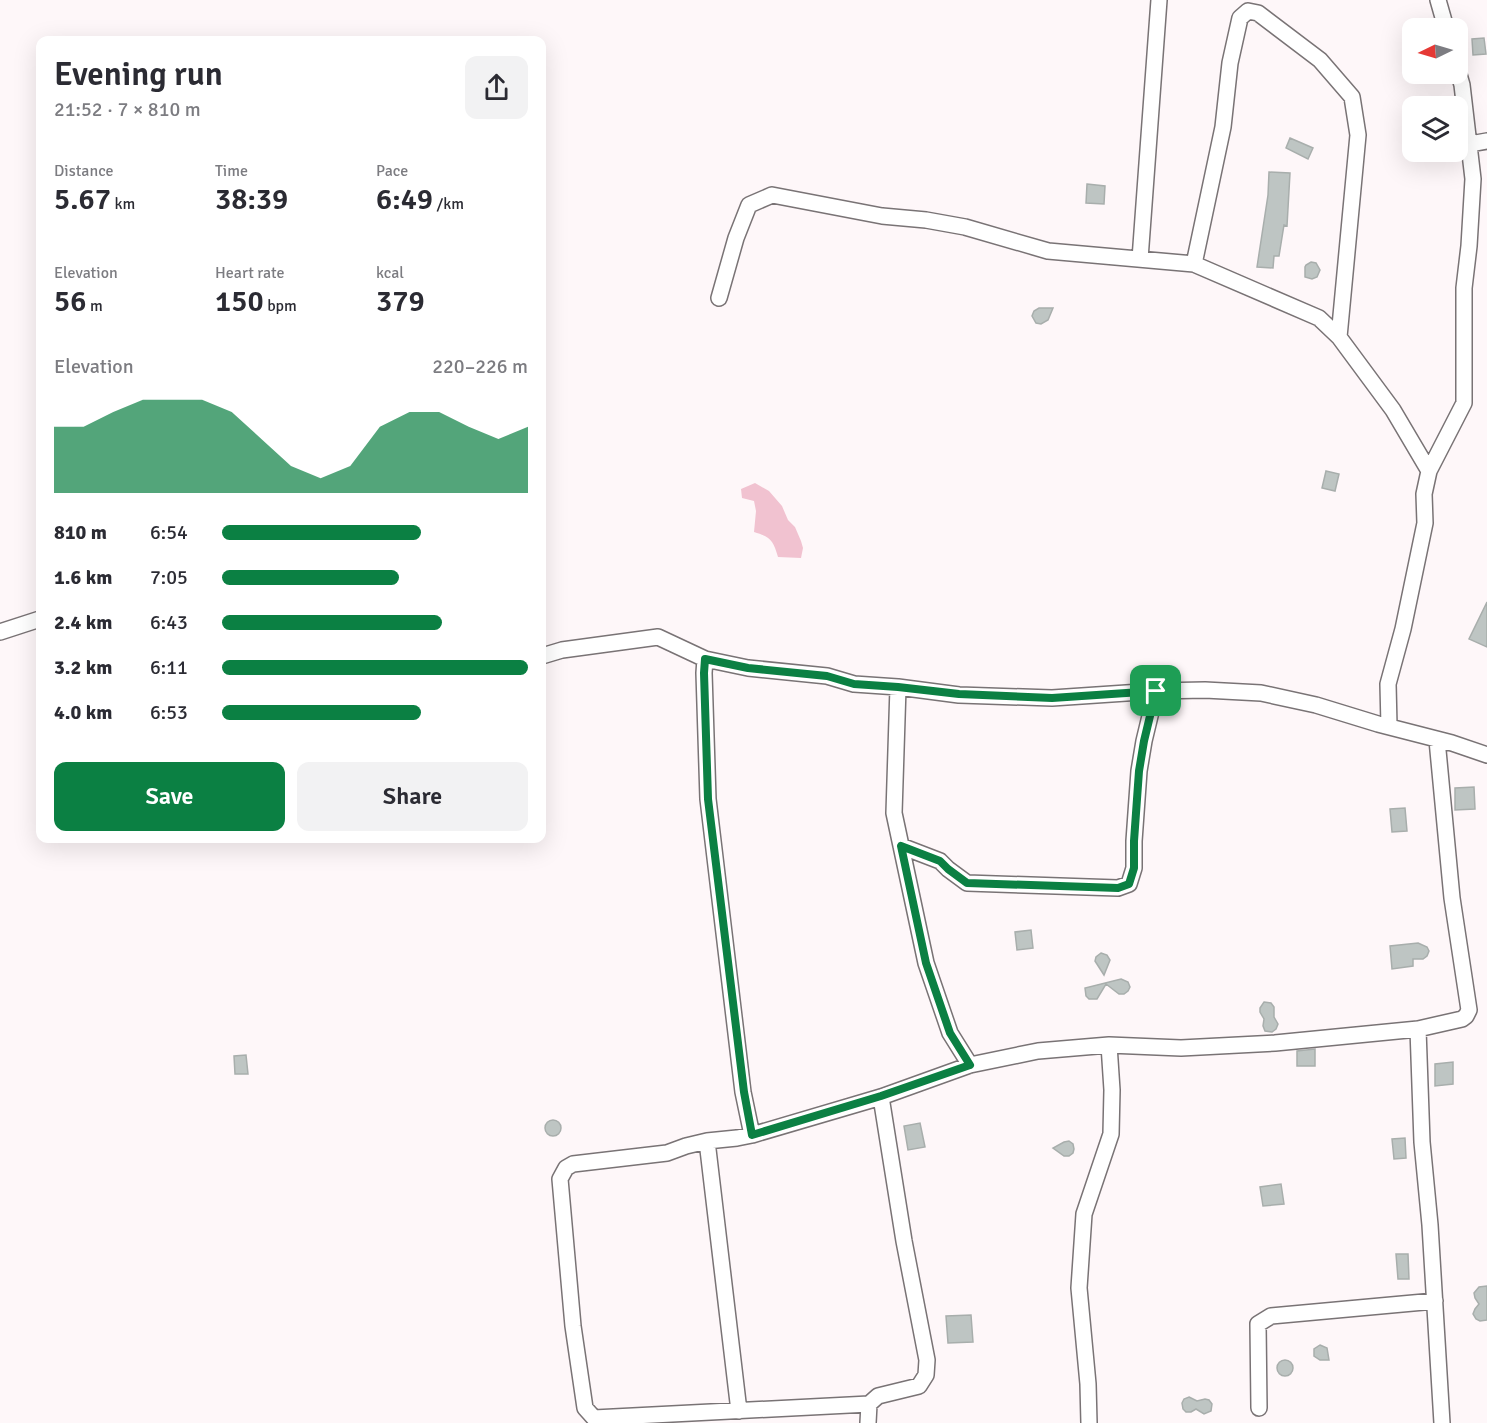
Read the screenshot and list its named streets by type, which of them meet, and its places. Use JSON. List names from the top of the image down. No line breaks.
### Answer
{"north":"left","page":{"heading":["Evening run","21:52 · 7 × 810 m"],"stats":[["Distance","5.67 km"],["Time","38:39"],["Pace","6:49 /km"],["Elevation","56 m"],["Heart rate","150 bpm"],["kcal","379"]],"chart":["Elevation","220–226 m"],"list":[{"name":"810 m","note":"6:54"},{"name":"1.6 km","note":"7:05"},{"name":"2.4 km","note":"6:43"},{"name":"3.2 km","note":"6:11"},{"name":"4.0 km","note":"6:53"}],"buttons":["Save","Share"]}}
